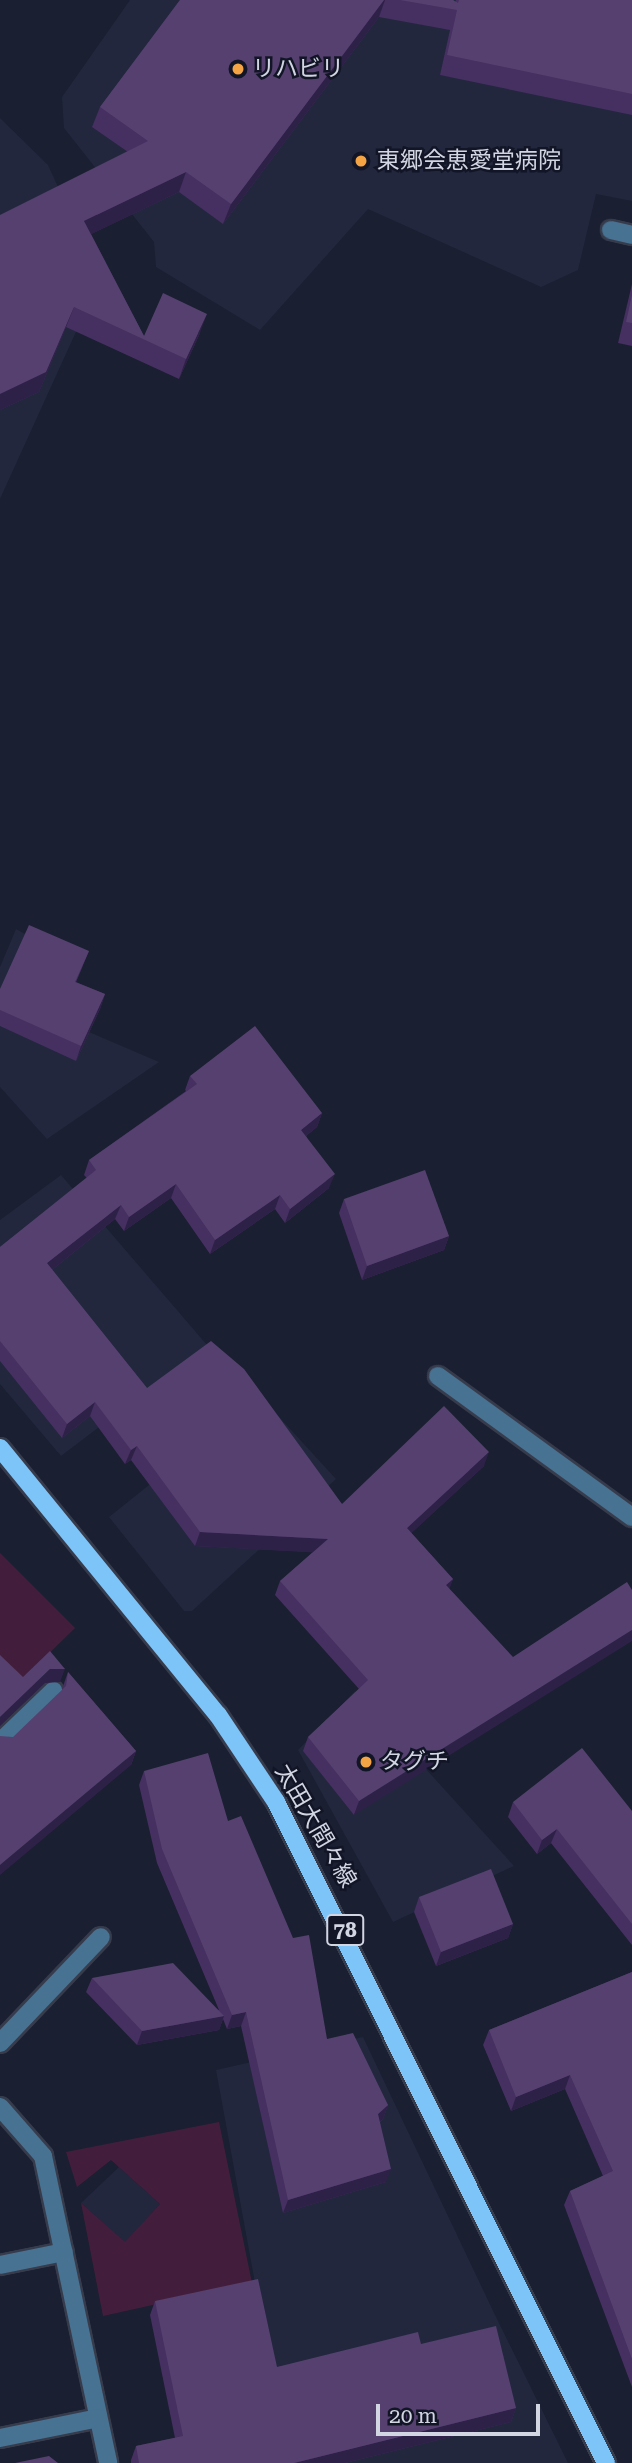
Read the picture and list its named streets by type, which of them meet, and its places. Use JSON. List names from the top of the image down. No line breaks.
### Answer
{"streets":{"main road":["太田大間々線","78"]},"places":["リハビリ","東郷会恵愛堂病院","タグチ"],"scale_bar":"20 m"}
